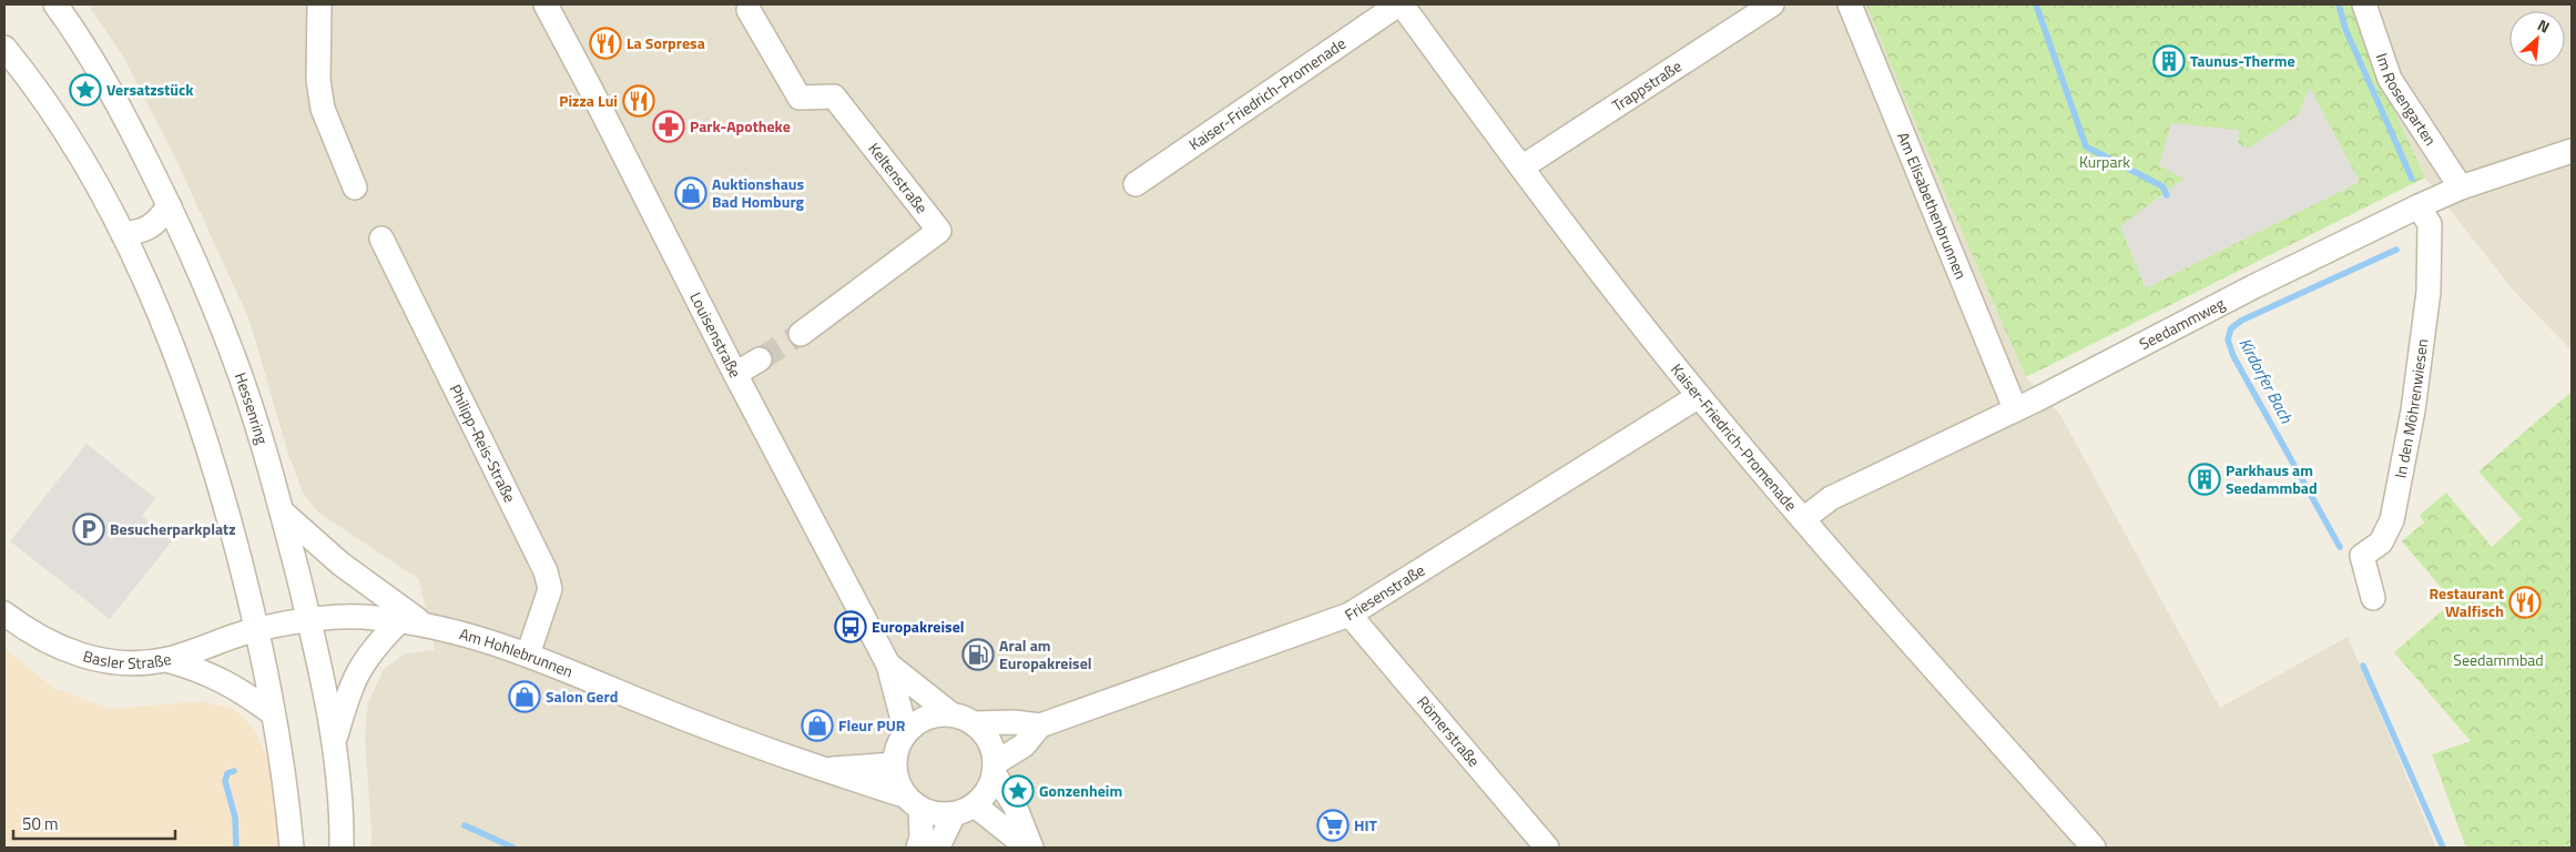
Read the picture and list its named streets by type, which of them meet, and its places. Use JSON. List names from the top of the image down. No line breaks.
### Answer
{"streets":{"street":["Trappstraße","Kaiser-Friedrich-Promenade","Im Rosengarten","Keltenstraße","Am Elisabethenbrunnen","Seedammweg","Louisenstraße","Hessenring","In den Möhrenwiesen","Philipp-Reis-Straße","Friesenstraße","Am Hohlebrunnen","Basler Straße","Römerstraße"]},"crossings":[["Trappstraße","Kaiser-Friedrich-Promenade"],["Kaiser-Friedrich-Promenade","Seedammweg"],["Kaiser-Friedrich-Promenade","Friesenstraße"],["Im Rosengarten","Seedammweg"],["Am Elisabethenbrunnen","Seedammweg"],["Seedammweg","In den Möhrenwiesen"],["Louisenstraße","Friesenstraße"],["Louisenstraße","Am Hohlebrunnen"],["Hessenring","Am Hohlebrunnen"],["Philipp-Reis-Straße","Am Hohlebrunnen"],["Friesenstraße","Am Hohlebrunnen"],["Friesenstraße","Römerstraße"],["Am Hohlebrunnen","Basler Straße"]],"water":["Kirdorfer Bach"],"parks":["Kurpark","Seedammbad"],"places":{"restaurant":["La Sorpresa","Pizza Lui","Restaurant Walfisch"],"building":["Taunus-Therme","Parkhaus am Seedammbad"],"place":["Versatzstück","Gonzenheim"],"pharmacy":["Park-Apotheke"],"shop":["Auktionshaus Bad Homburg","Salon Gerd","Fleur PUR"],"parking":["Besucherparkplatz"],"bus stop":["Europakreisel"],"fuel station":["Aral am Europakreisel"],"supermarket":["HIT"]},"scale_bar":"50 m","north":"top right"}
